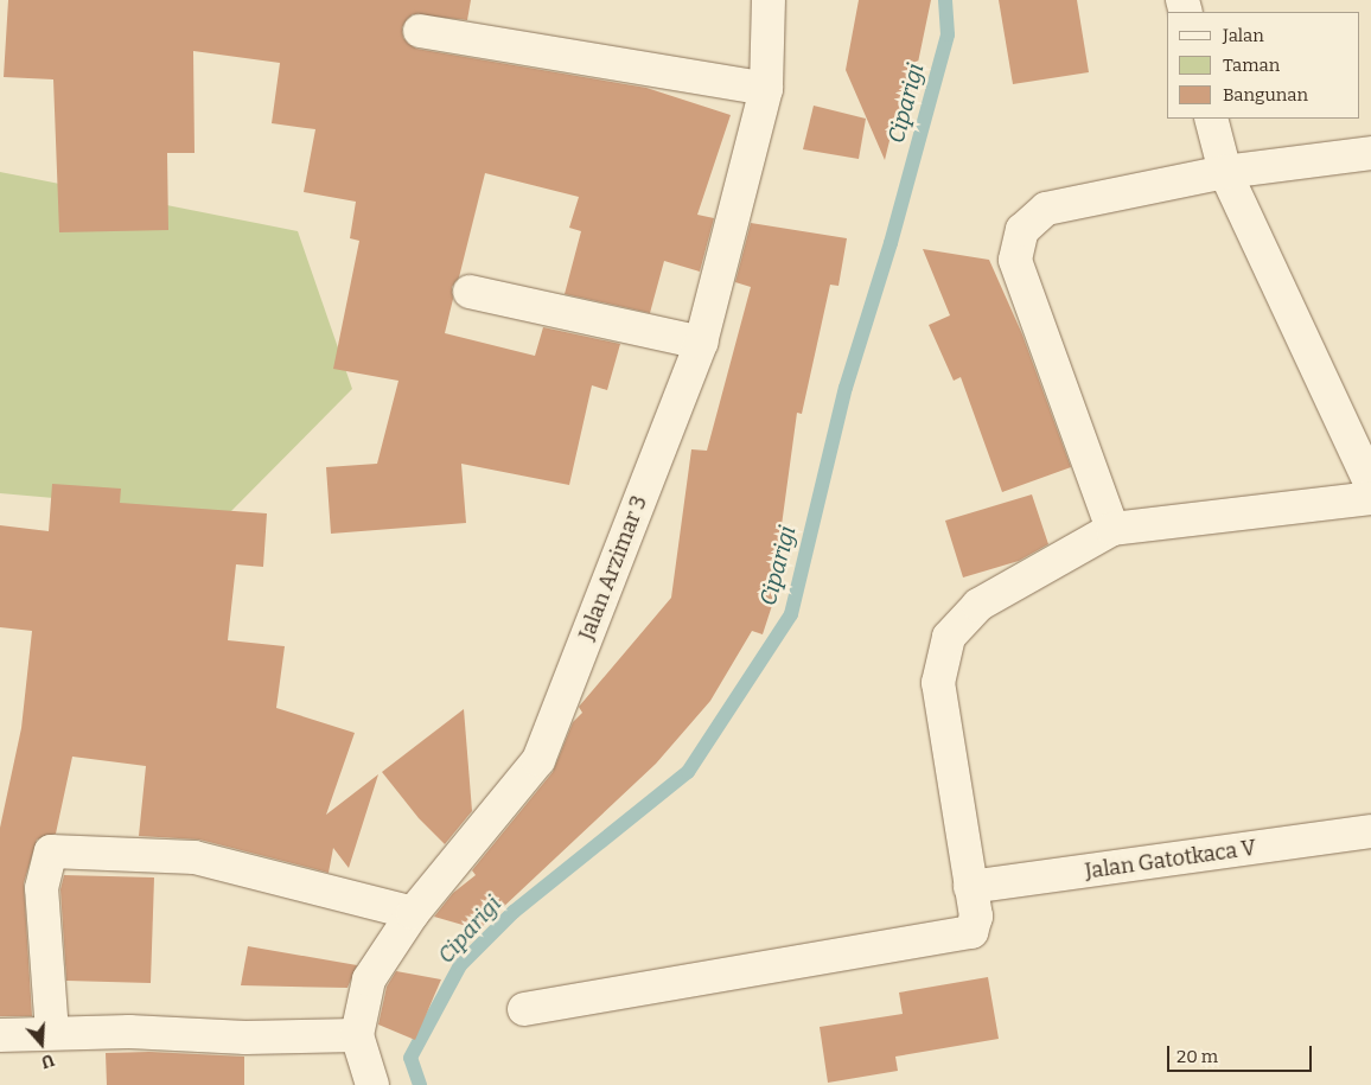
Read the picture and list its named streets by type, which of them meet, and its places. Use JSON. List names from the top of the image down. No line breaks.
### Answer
{"streets":{"street":["Jalan Arzimar 3","Jalan Gatotkaca V"]},"water":["Ciparigi"],"legend":["Jalan","Taman","Bangunan"],"scale_bar":"20 m","north":"bottom"}
